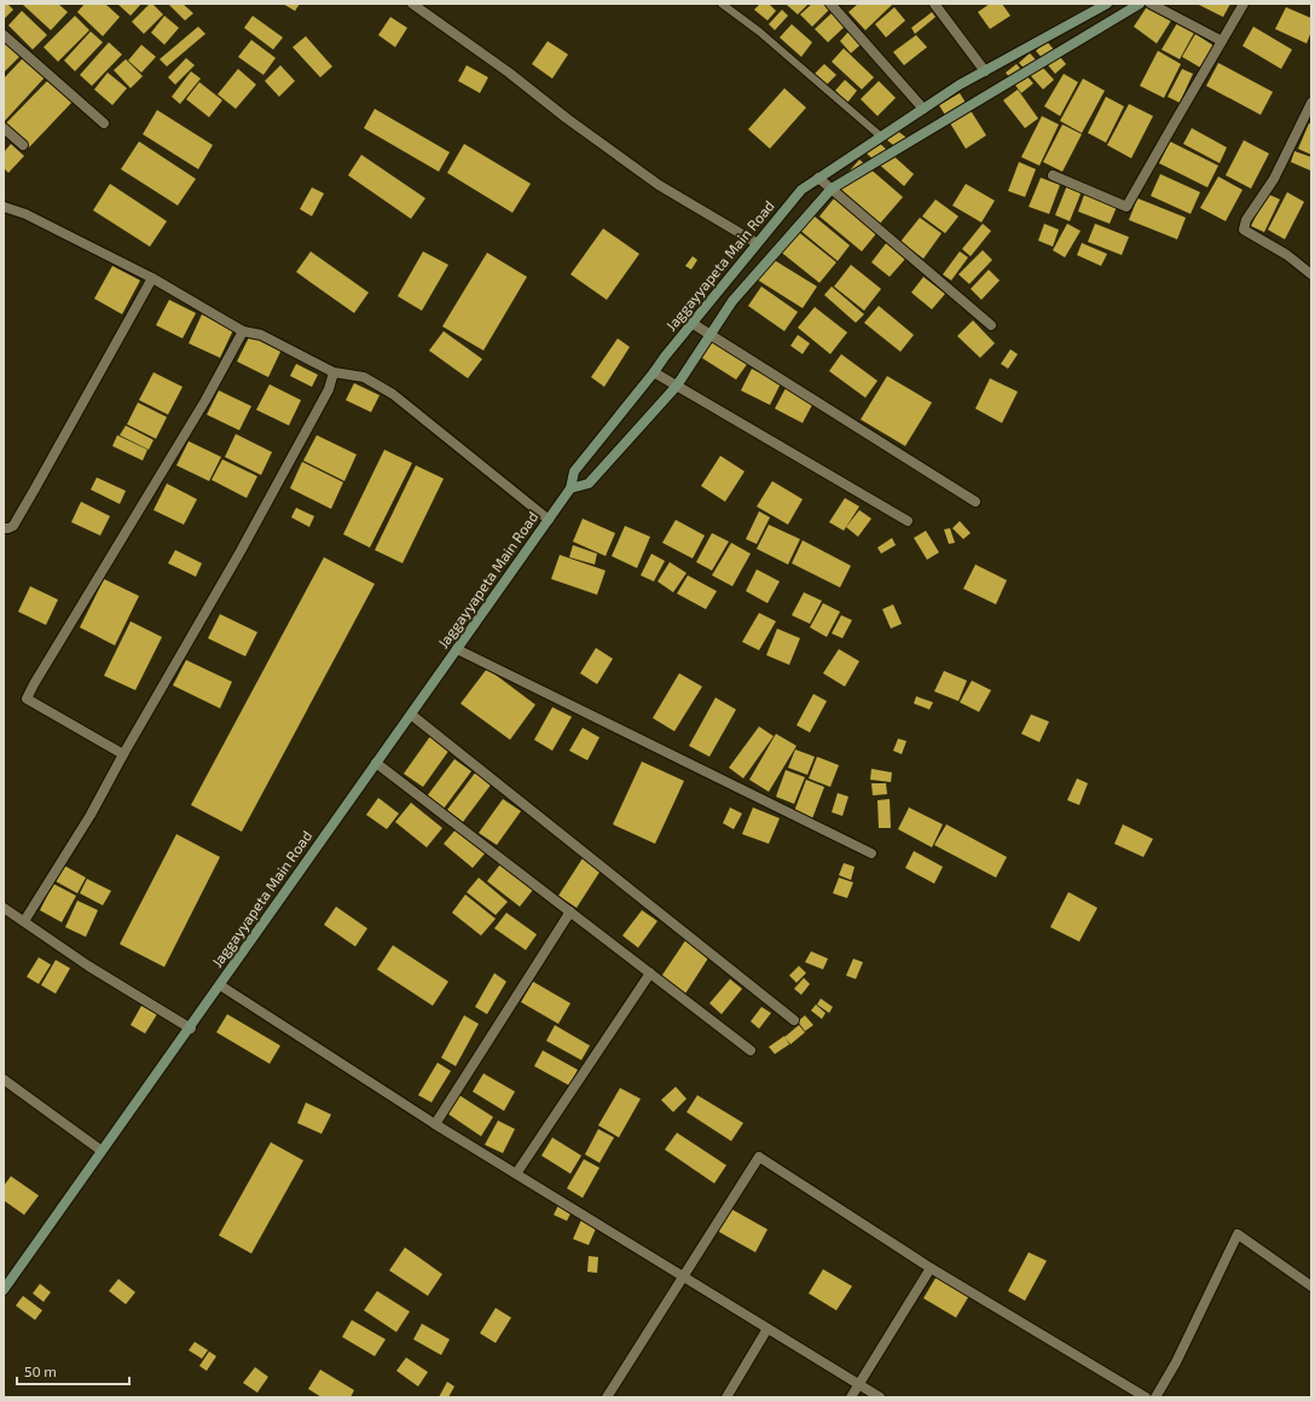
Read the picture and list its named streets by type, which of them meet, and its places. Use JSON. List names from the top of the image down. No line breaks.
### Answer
{"streets":{"main road":["Jaggayyapeta Main Road"]},"scale_bar":"50 m"}
